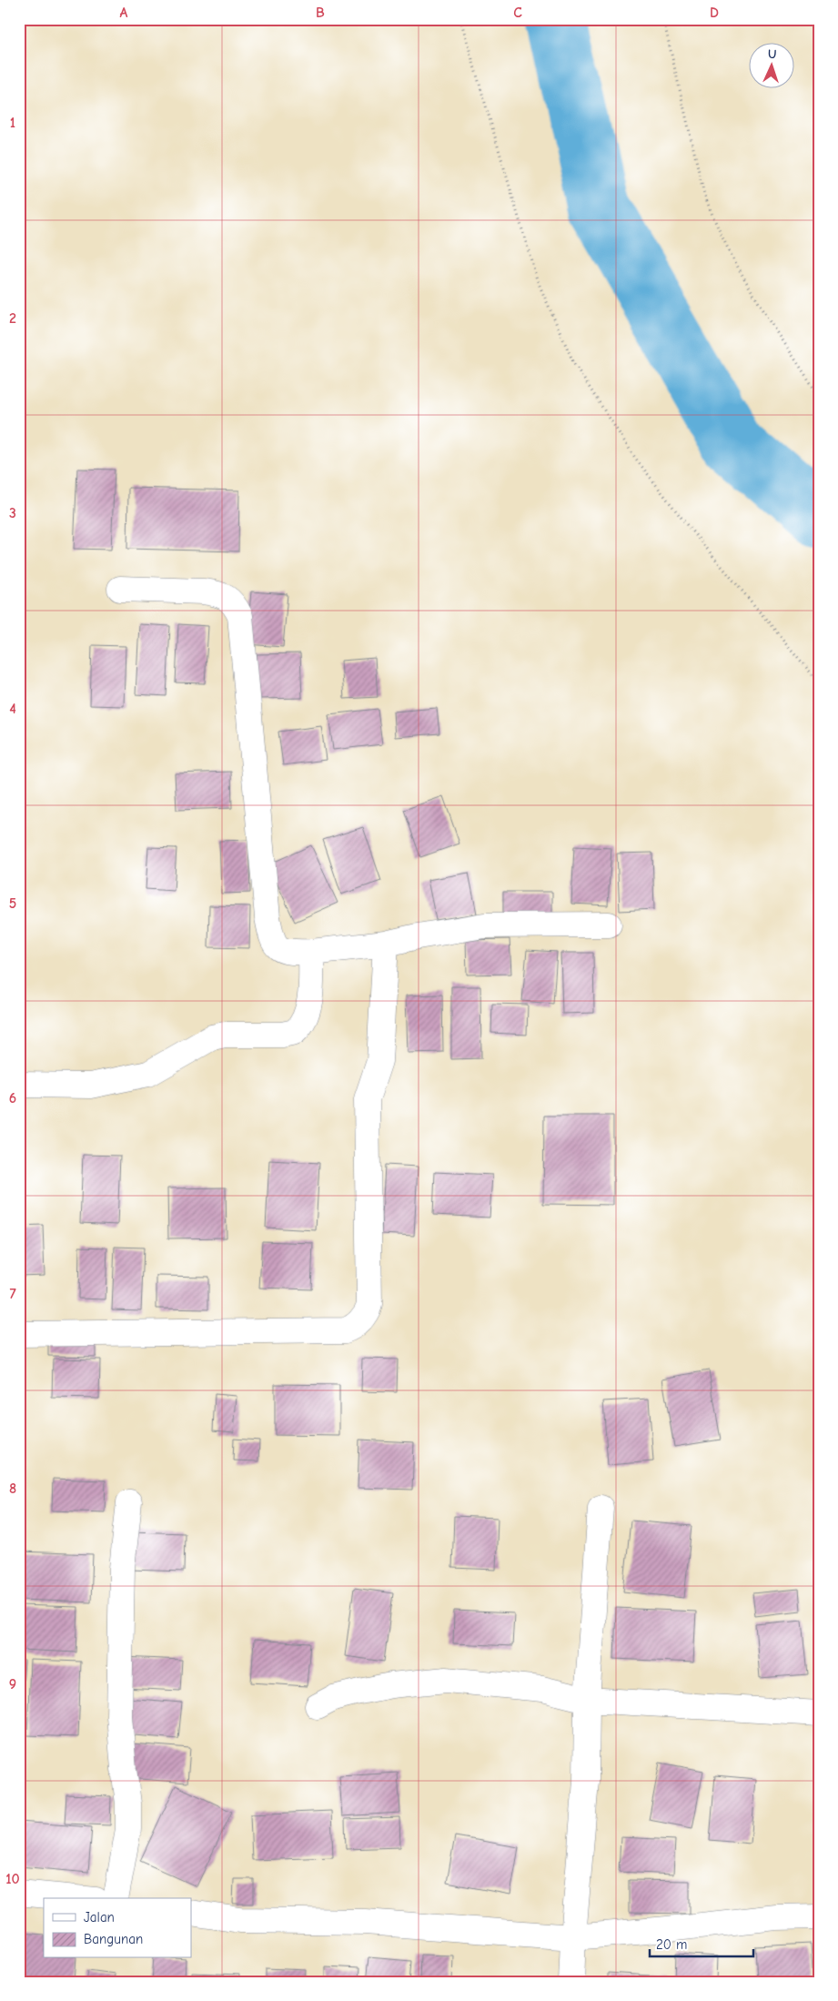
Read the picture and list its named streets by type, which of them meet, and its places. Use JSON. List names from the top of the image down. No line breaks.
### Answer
{"legend":["Jalan","Bangunan"],"scale_bar":"20 m","north":"top","grid":{"columns":["A","B","C","D"],"rows":["1","2","3","4","5","6","7","8","9","10"]}}
